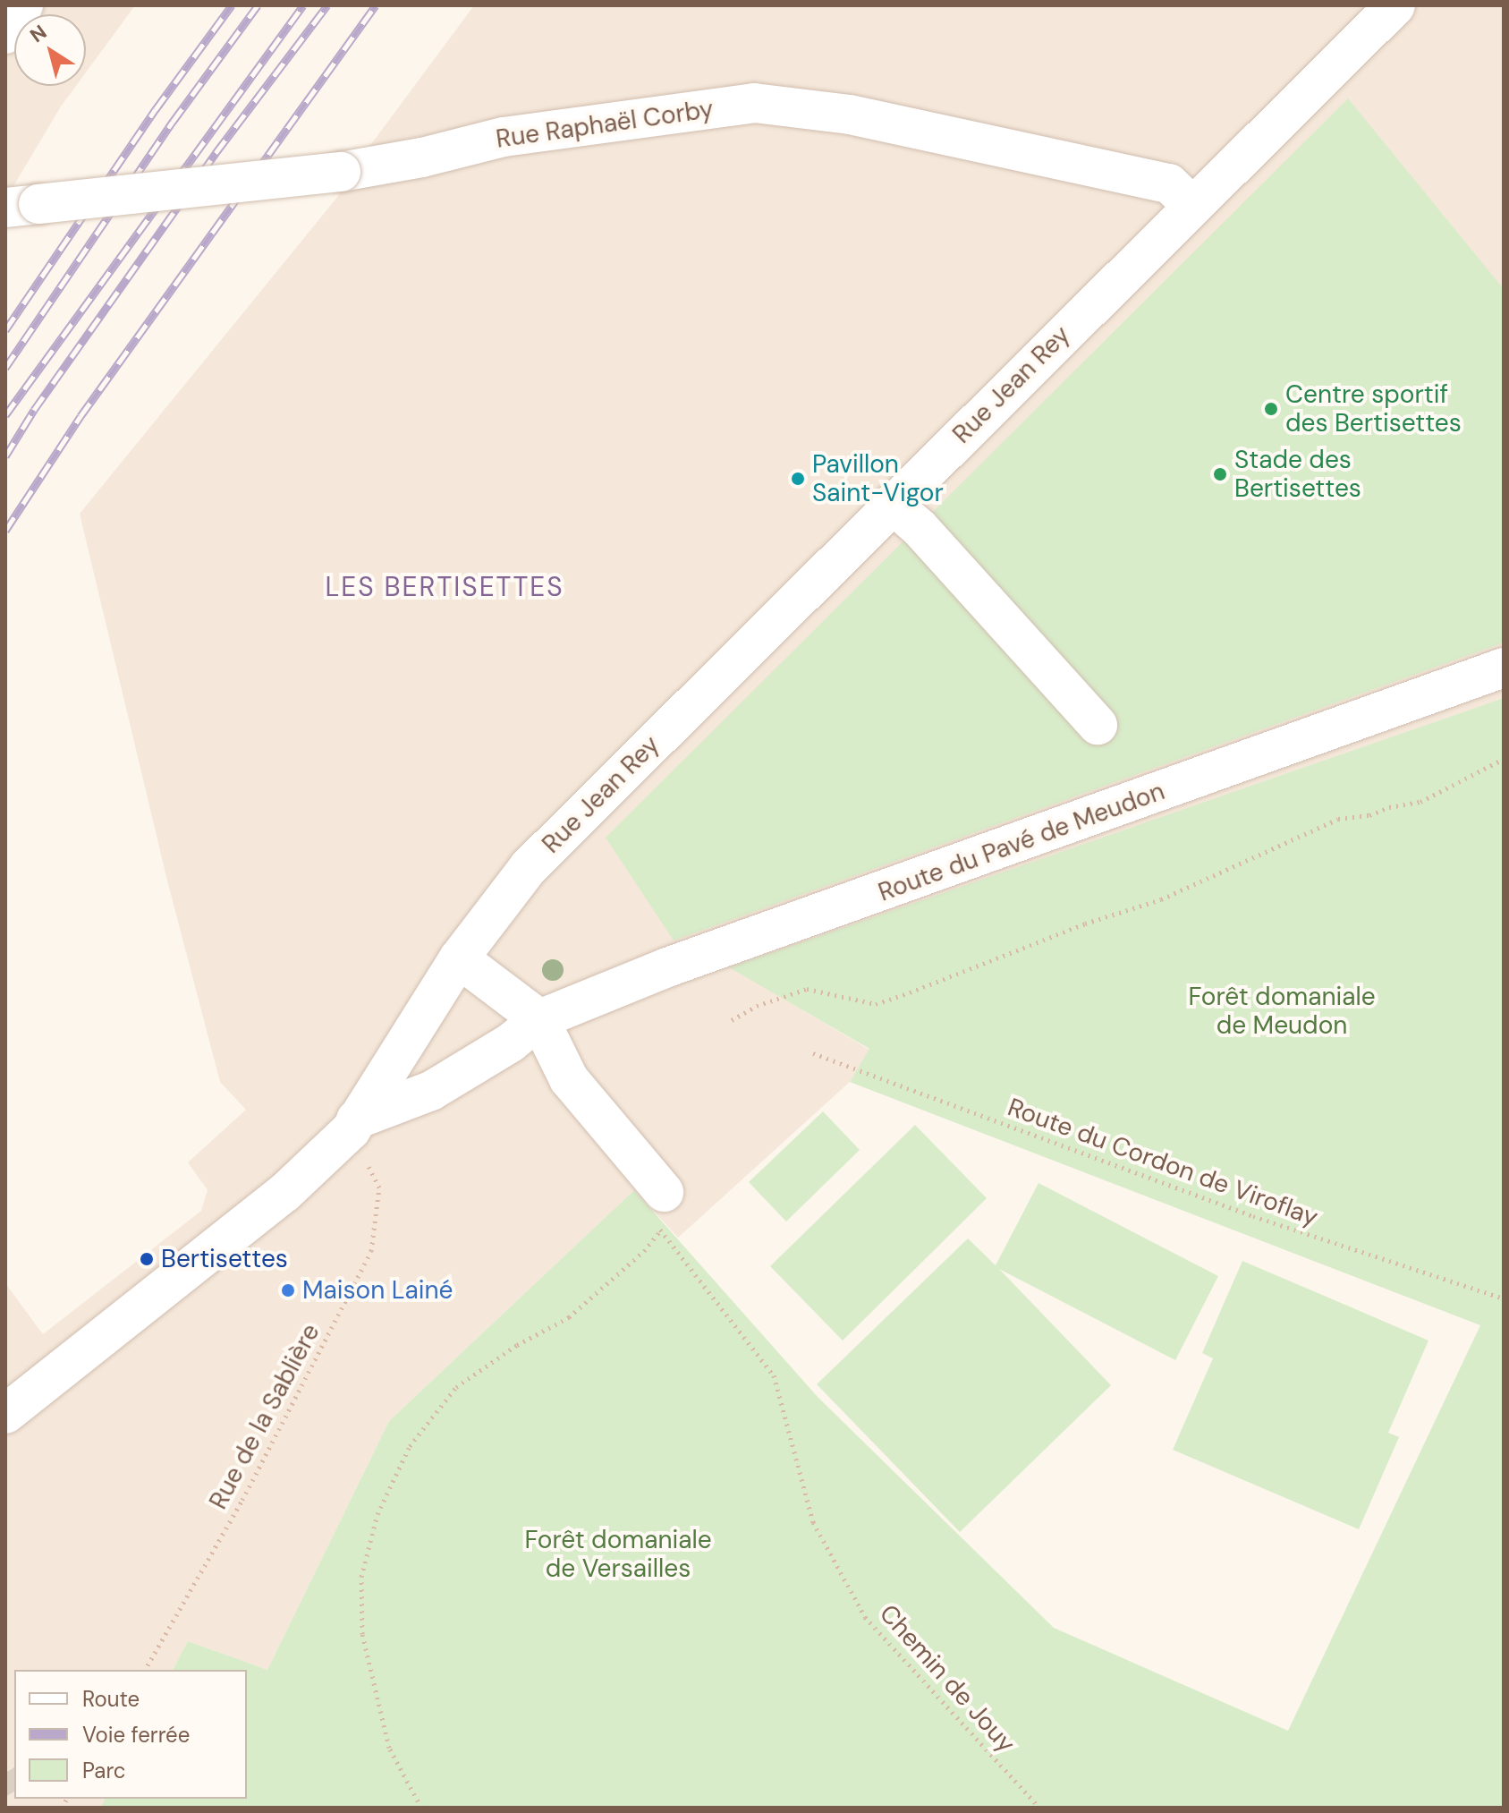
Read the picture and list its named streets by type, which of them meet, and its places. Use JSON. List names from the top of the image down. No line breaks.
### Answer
{"streets":{"street":["Rue Raphaël Corby","Rue Jean Rey","Route du Pavé de Meudon"],"path":["Route du Cordon de Viroflay","Rue de la Sablière","Chemin de Jouy"]},"crossings":[["Rue Raphaël Corby","Rue Jean Rey"],["Rue Jean Rey","Route du Pavé de Meudon"],["Rue Jean Rey","Rue de la Sablière"],["Route du Pavé de Meudon","Rue de la Sablière"]],"districts":["LES BERTISETTES"],"parks":["Forêt domaniale de Meudon","Forêt domaniale de Versailles"],"places":["Centre sportif des Bertisettes","Stade des Bertisettes","Pavillon Saint-Vigor","Bertisettes","Maison Lainé"],"legend":["Route","Voie ferrée","Parc"],"north":"top left"}
